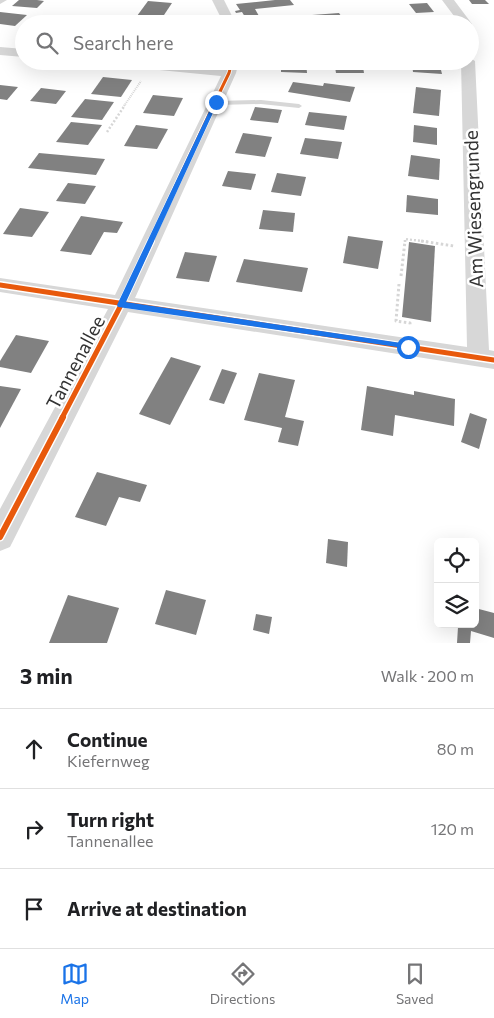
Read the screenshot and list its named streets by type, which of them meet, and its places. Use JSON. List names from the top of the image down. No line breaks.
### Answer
{"streets":{"street":["Am Wiesengrunde","Tannenallee"]},"page":{"search":"Search here","heading":["3 min","Walk · 200 m"],"list":[["Continue","Kiefernweg","80 m"],["Turn right","Tannenallee","120 m"],"Arrive at destination"],"nav":["Map","Directions","Saved"]}}
